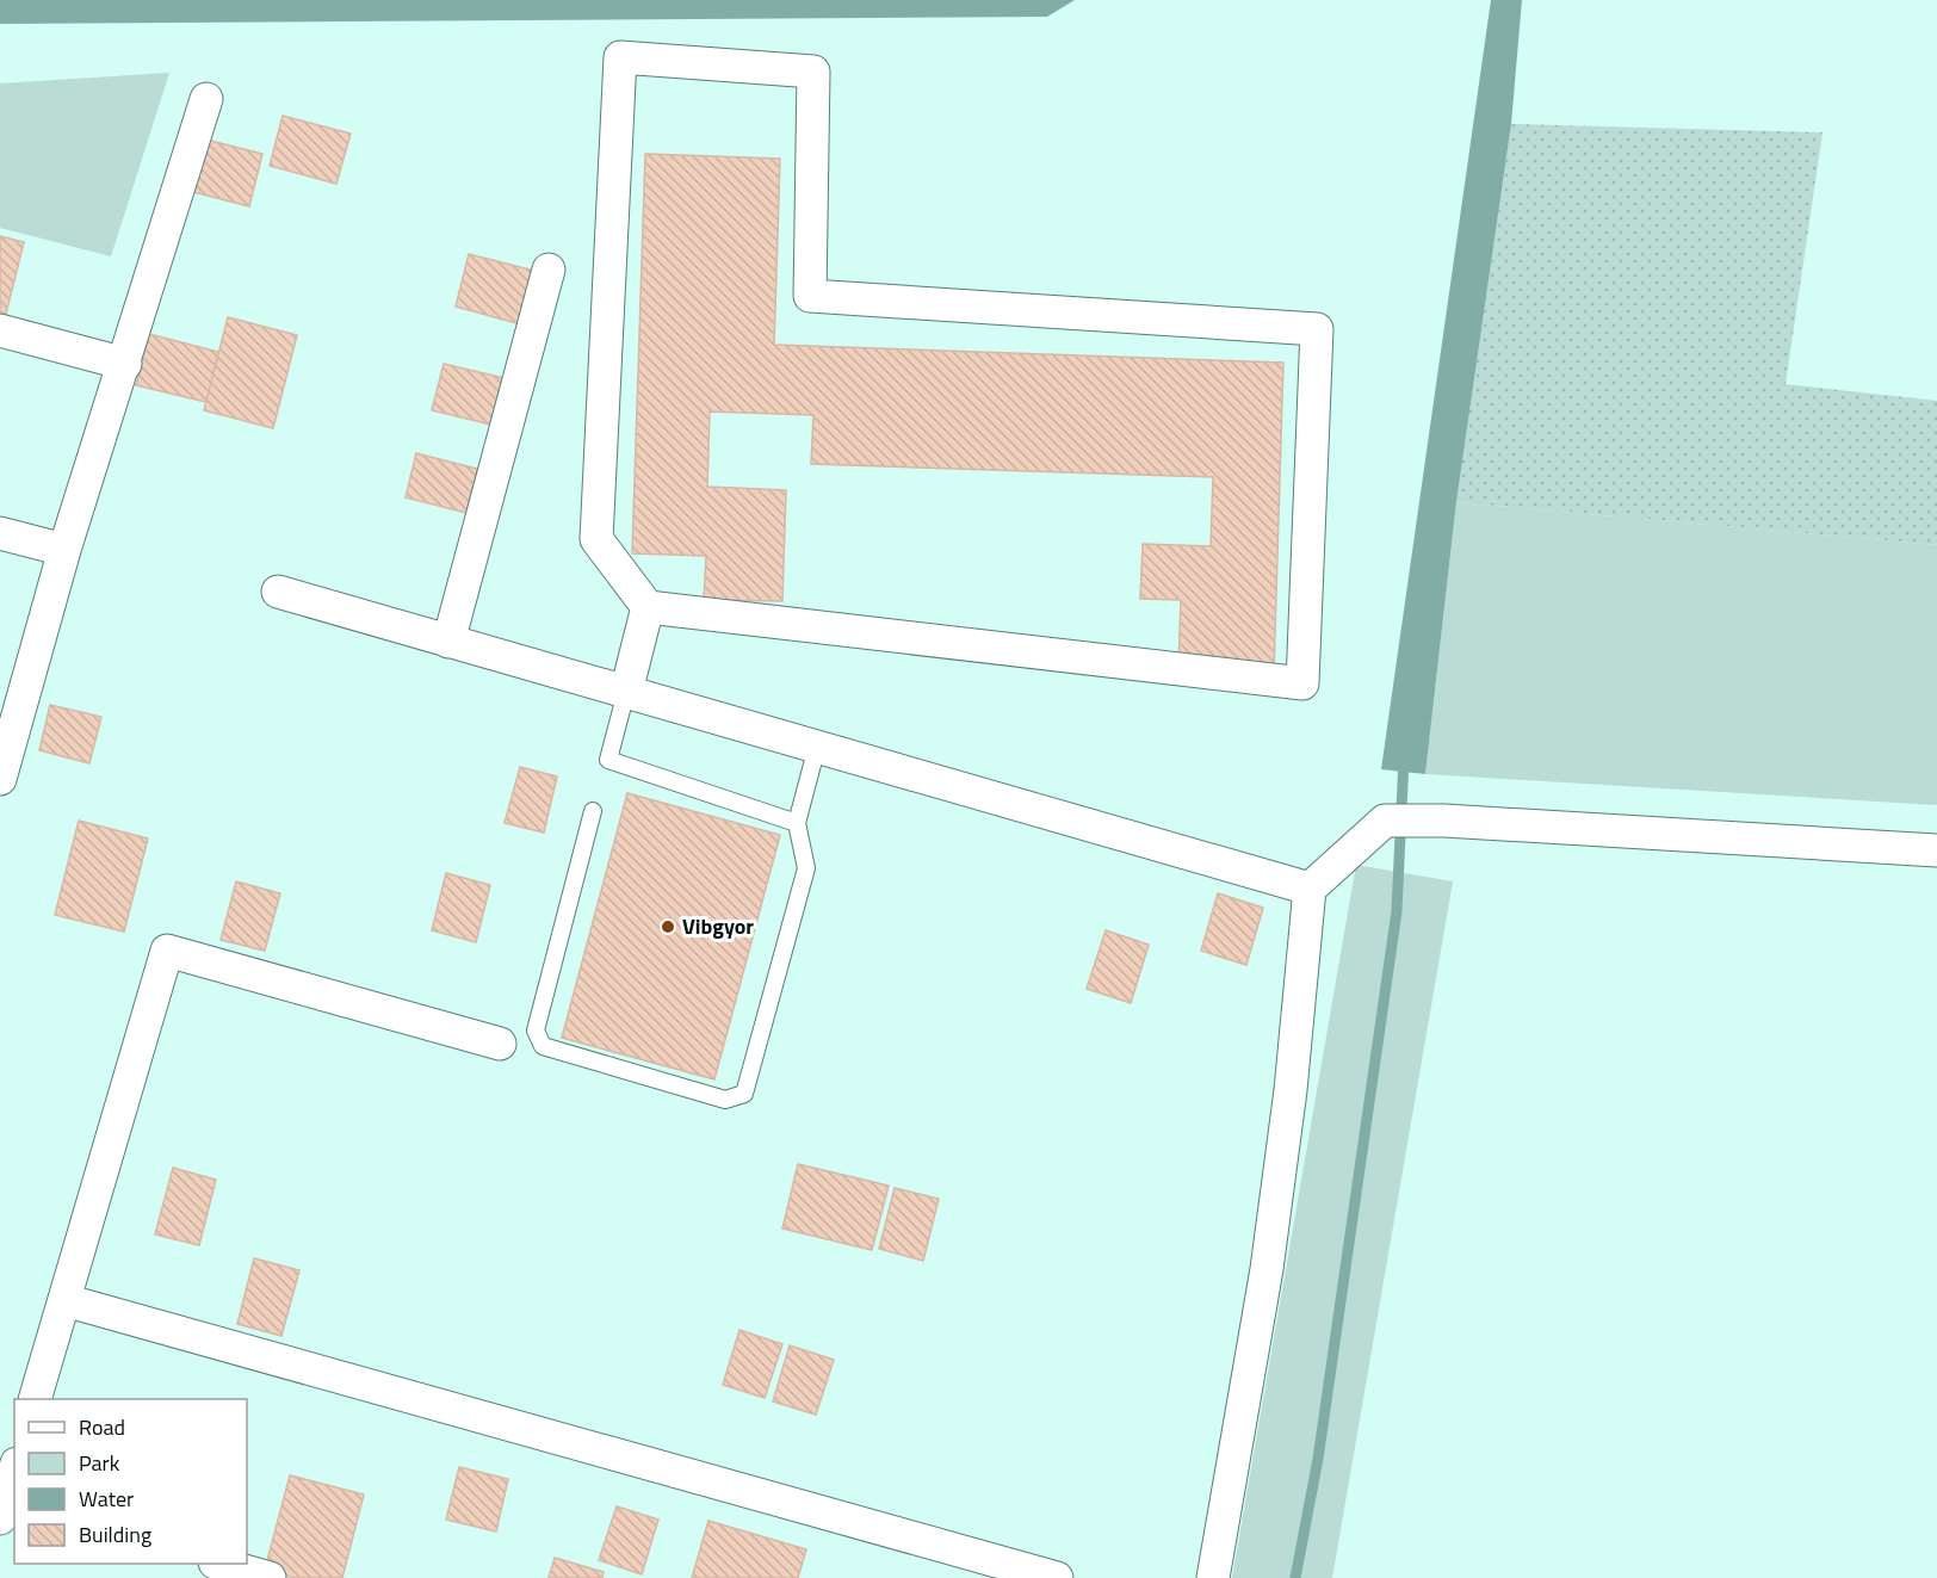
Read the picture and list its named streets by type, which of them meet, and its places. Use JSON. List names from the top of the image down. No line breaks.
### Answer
{"places":["Vibgyor"],"legend":["Road","Park","Water","Building"]}
